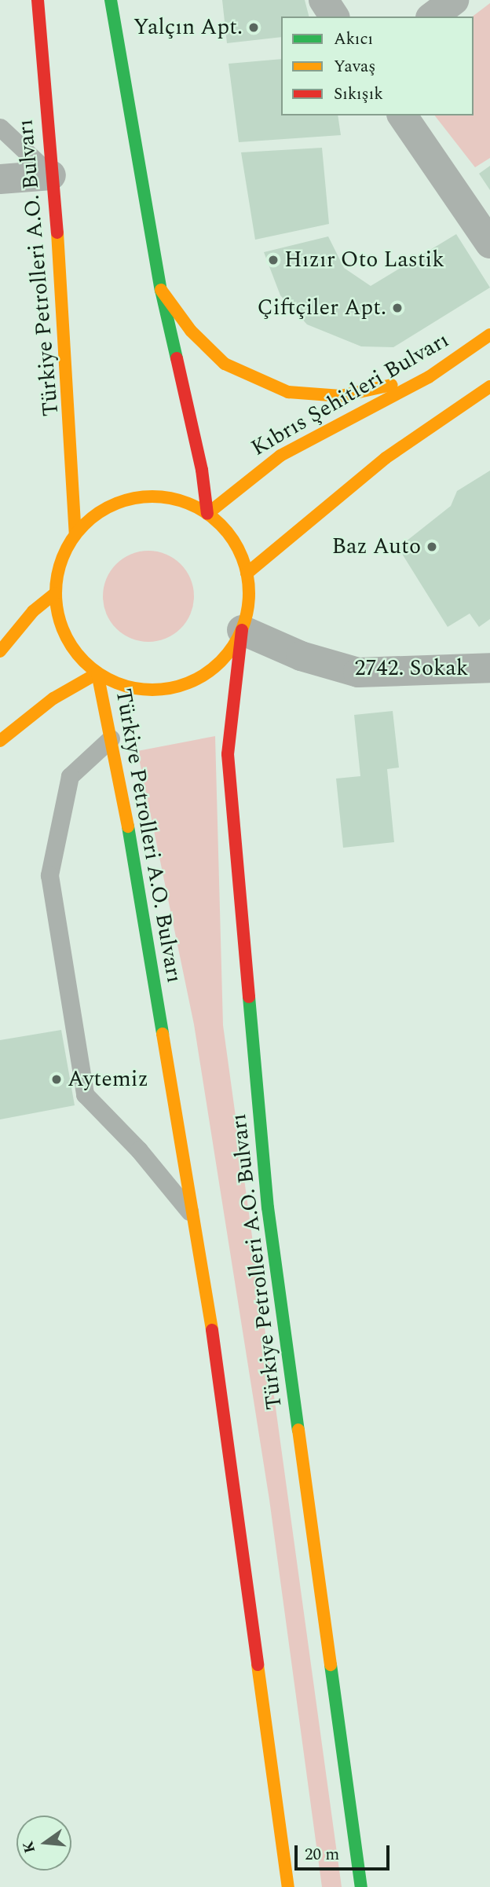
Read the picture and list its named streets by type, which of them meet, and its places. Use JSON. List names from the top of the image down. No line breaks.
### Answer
{"streets":{"main road":["Türkiye Petrolleri A.O. Bulvarı","Kıbrıs Şehitleri Bulvarı"],"street":["2742. Sokak"]},"crossings":[["Türkiye Petrolleri A.O. Bulvarı","Kıbrıs Şehitleri Bulvarı"],["Türkiye Petrolleri A.O. Bulvarı","2742. Sokak"],["Kıbrıs Şehitleri Bulvarı","2742. Sokak"]],"places":["Yalçın Apt.","Hızır Oto Lastik","Çiftçiler Apt.","Baz Auto","Aytemiz"],"legend":["Akıcı","Yavaş","Sıkışık"],"scale_bar":"20 m","north":"left"}
